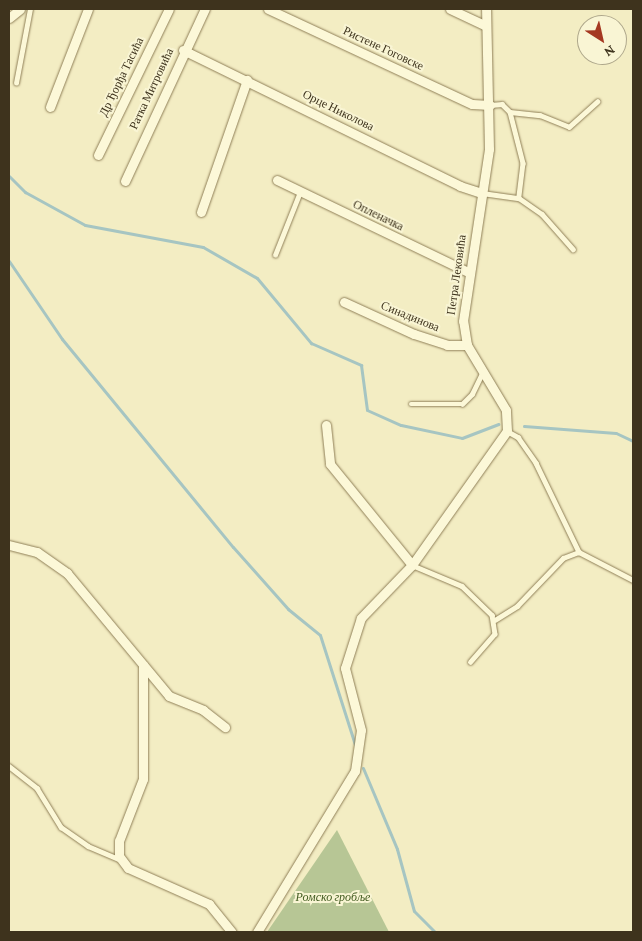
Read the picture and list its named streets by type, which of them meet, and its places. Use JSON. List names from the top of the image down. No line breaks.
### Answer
{"streets":{"street":["Ристене Гоговске","Др Ђорђа Тасића","Ратка Митровића","Орце Николова","Опленачка","Петра Лековића","Синадинова"]},"crossings":[["Ристене Гоговске","Петра Лековића"],["Ратка Митровића","Орце Николова"],["Орце Николова","Петра Лековића"],["Опленачка","Петра Лековића"],["Петра Лековића","Синадинова"]],"parks":["Ромско гробље"],"north":"bottom right"}
